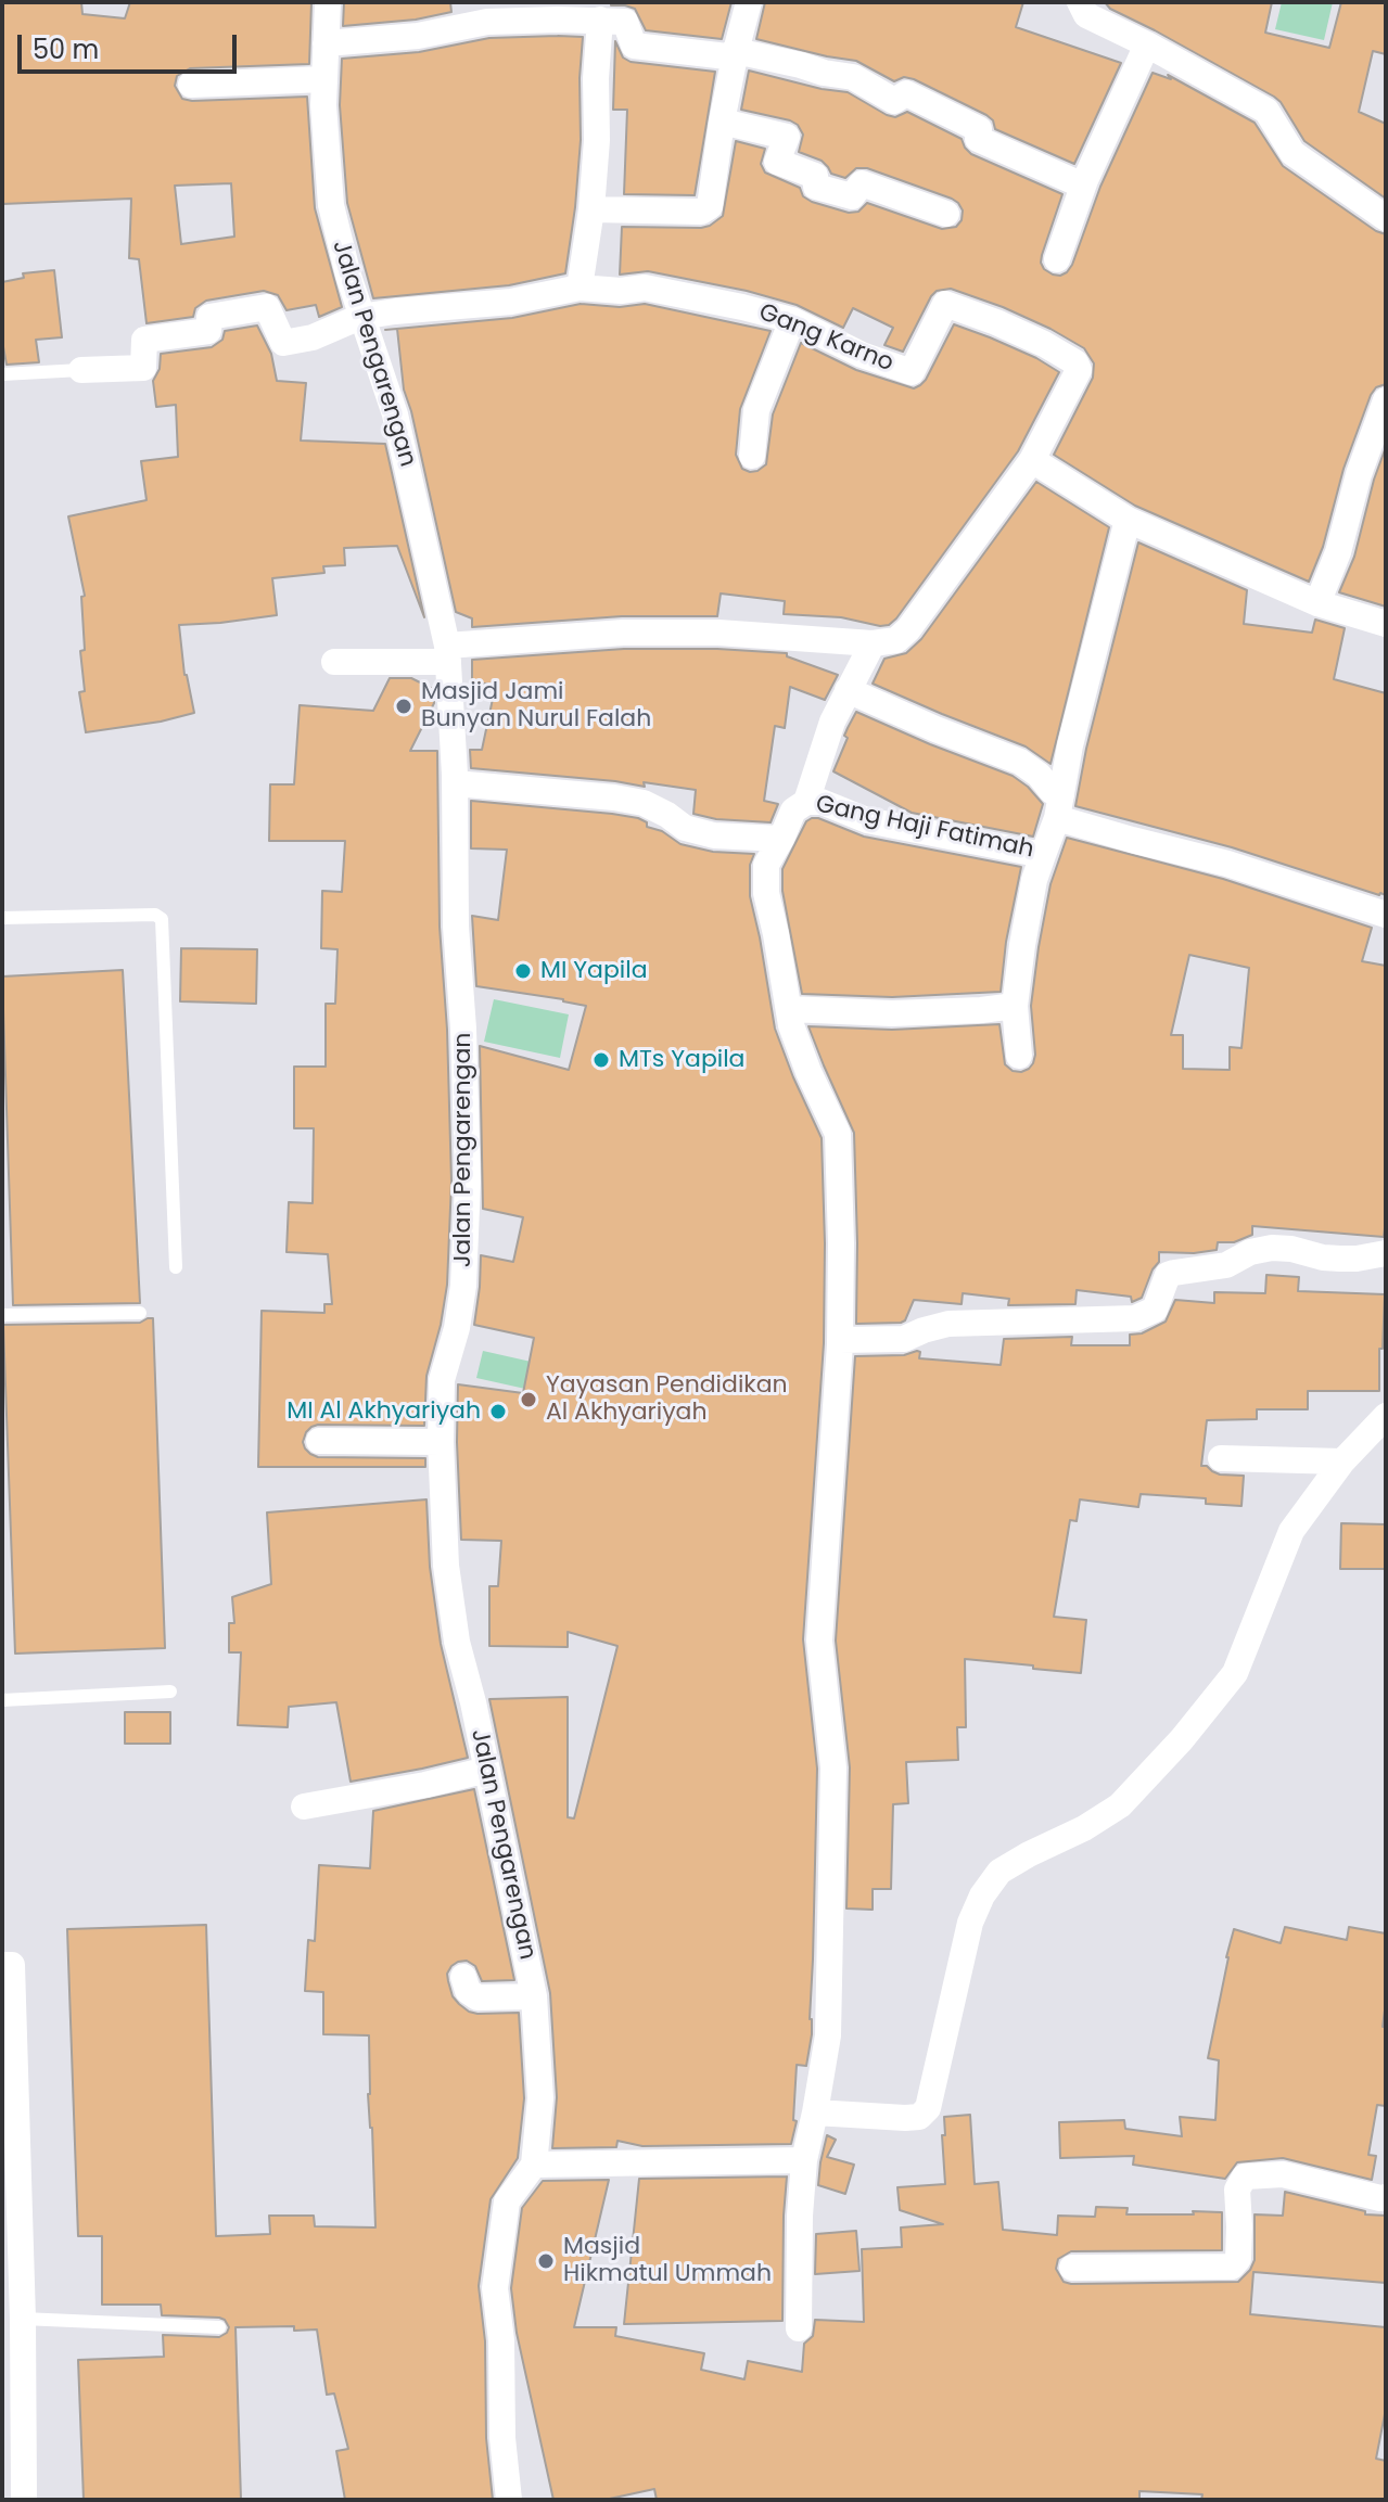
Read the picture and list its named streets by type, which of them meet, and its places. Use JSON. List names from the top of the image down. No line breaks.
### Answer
{"streets":{"street":["Gang Karno","Jalan Pengarengan","Gang Haji Fatimah"]},"crossings":[["Gang Karno","Jalan Pengarengan"]],"places":["Masjid Jami Bunyan Nurul Falah","MI Yapila","MTs Yapila","Yayasan Pendidikan Al Akhyariyah","MI Al Akhyariyah","Masjid Hikmatul Ummah"],"scale_bar":"50 m"}
